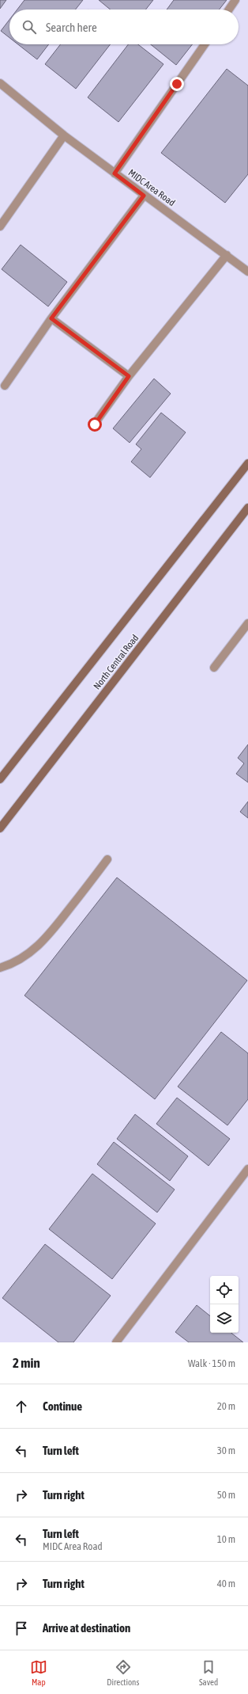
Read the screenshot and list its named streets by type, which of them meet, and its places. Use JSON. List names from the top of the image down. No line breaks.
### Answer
{"streets":{"main road":["North Central Road"],"street":["MIDC Area Road"]},"page":{"search":"Search here","heading":["2 min","Walk · 150 m"],"list":[["Continue","20 m"],["Turn left","30 m"],["Turn right","50 m"],["Turn left","MIDC Area Road","10 m"],["Turn right","40 m"],"Arrive at destination"],"nav":["Map","Directions","Saved"]}}
